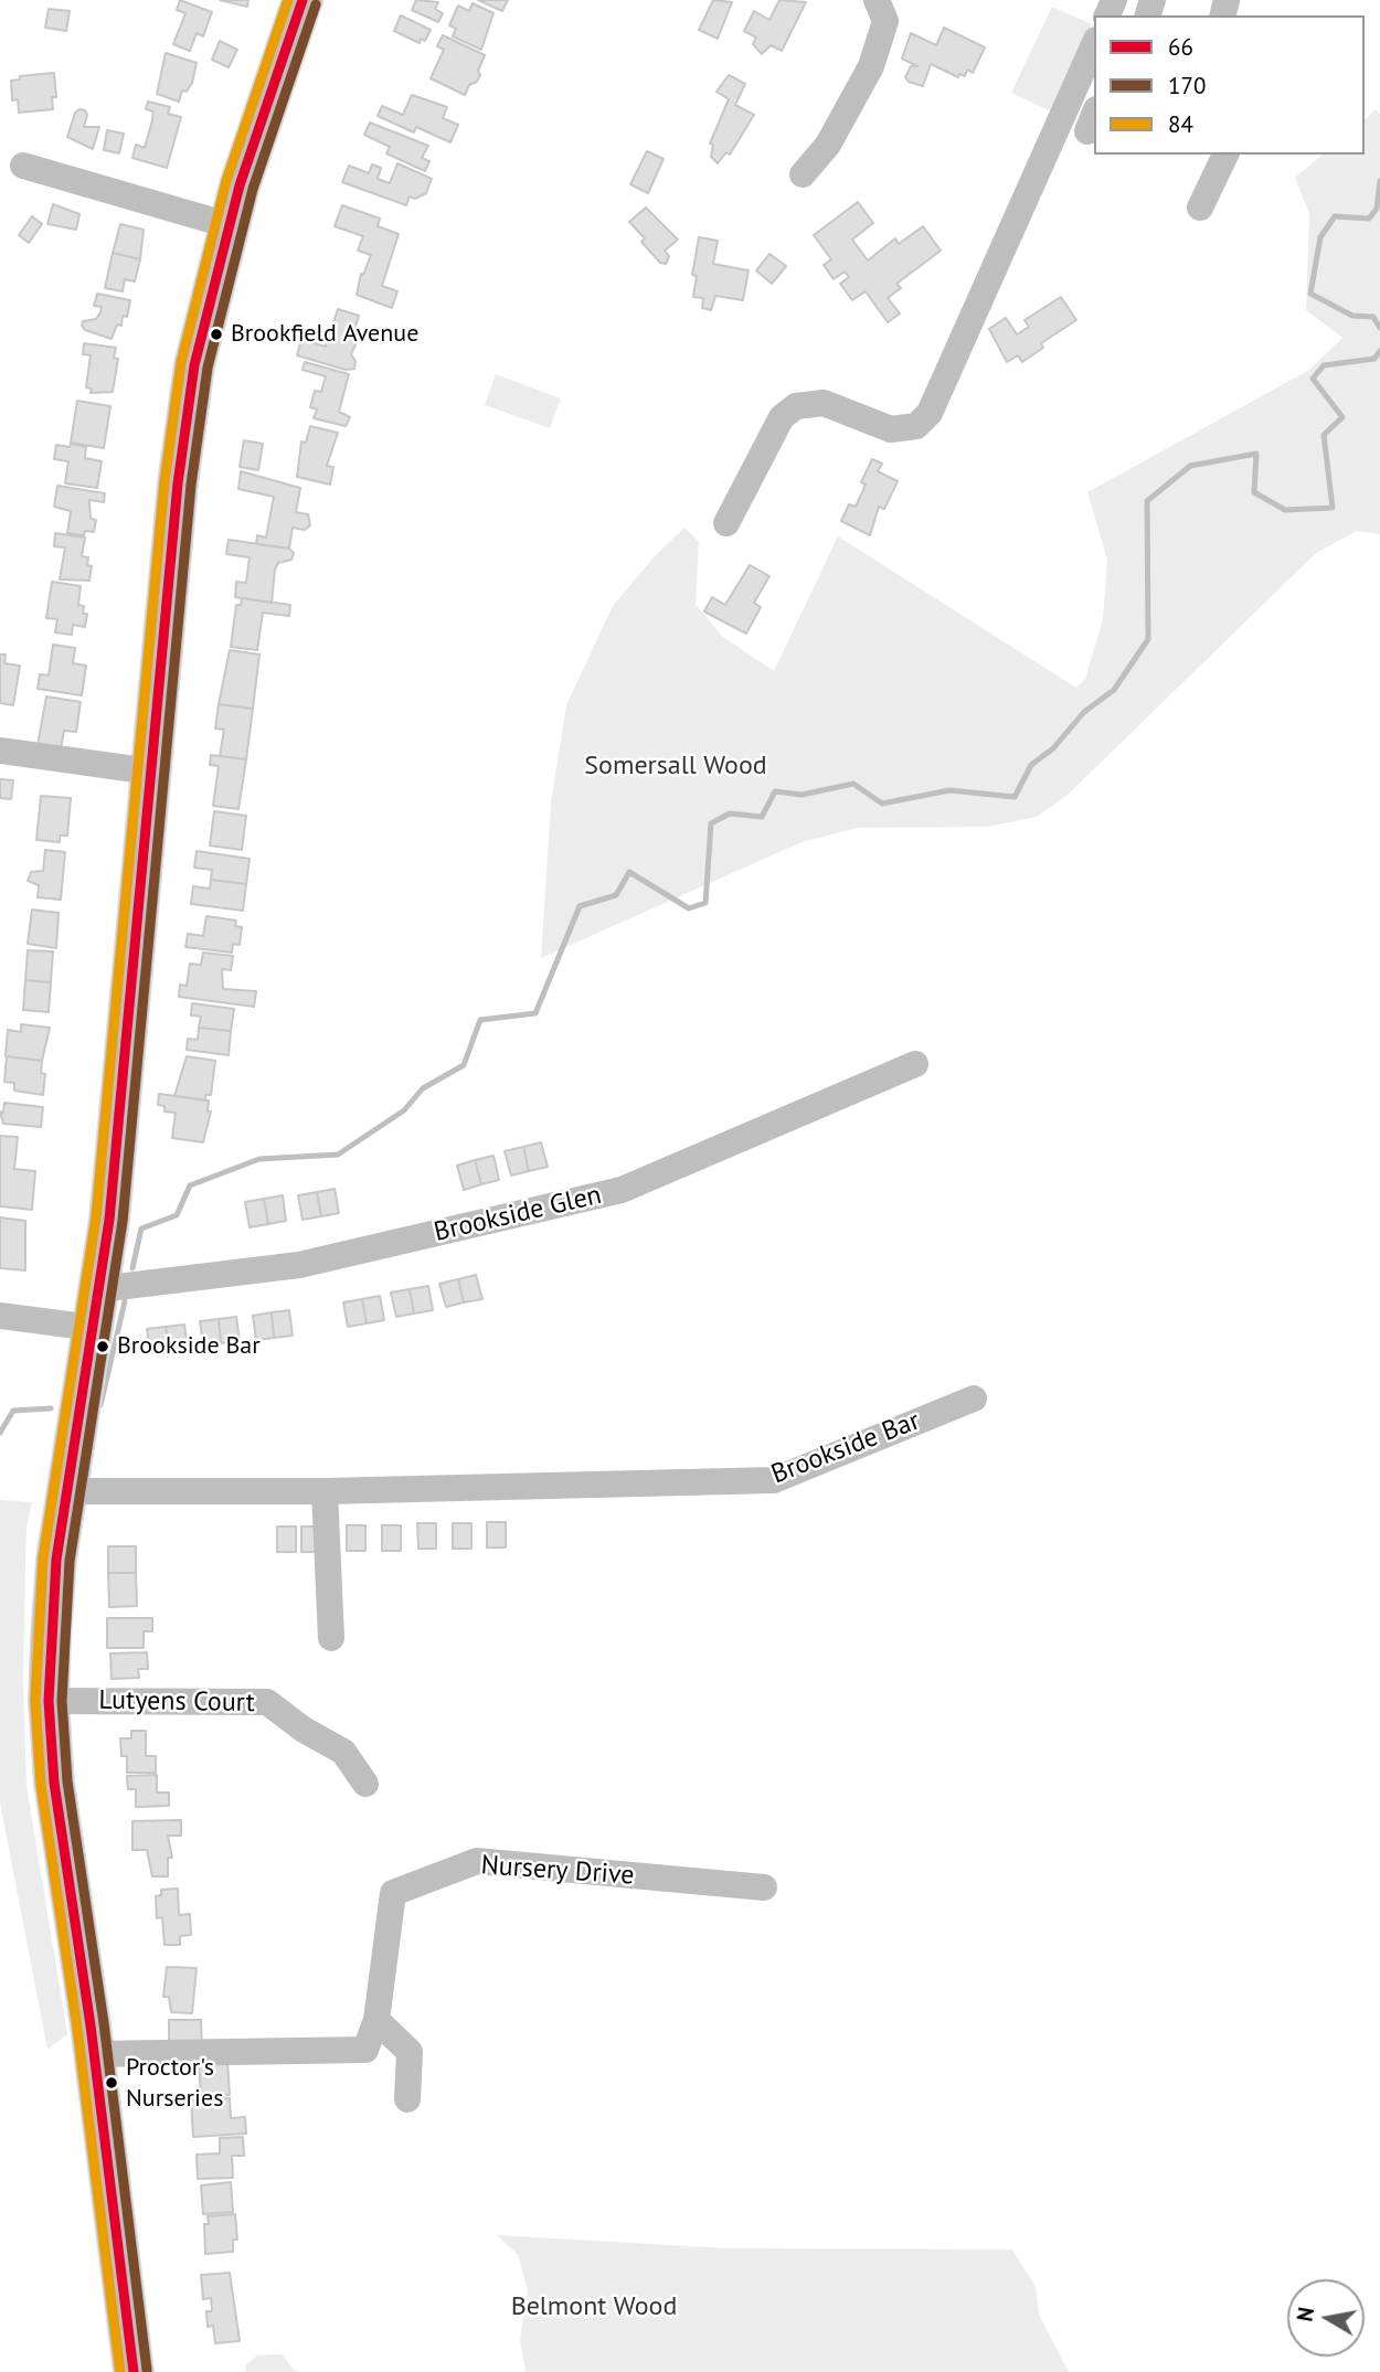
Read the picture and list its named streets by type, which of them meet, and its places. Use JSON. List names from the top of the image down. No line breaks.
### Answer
{"streets":{"street":["Brookside Glen","Brookside Bar","Lutyens Court","Nursery Drive"]},"parks":["Somersall Wood","Belmont Wood"],"places":["Brookfield Avenue","Brookside Bar","Proctor's Nurseries"],"lines":["transit line 66","transit line 84","transit line 170"],"legend":["66","170","84"],"north":"left"}
